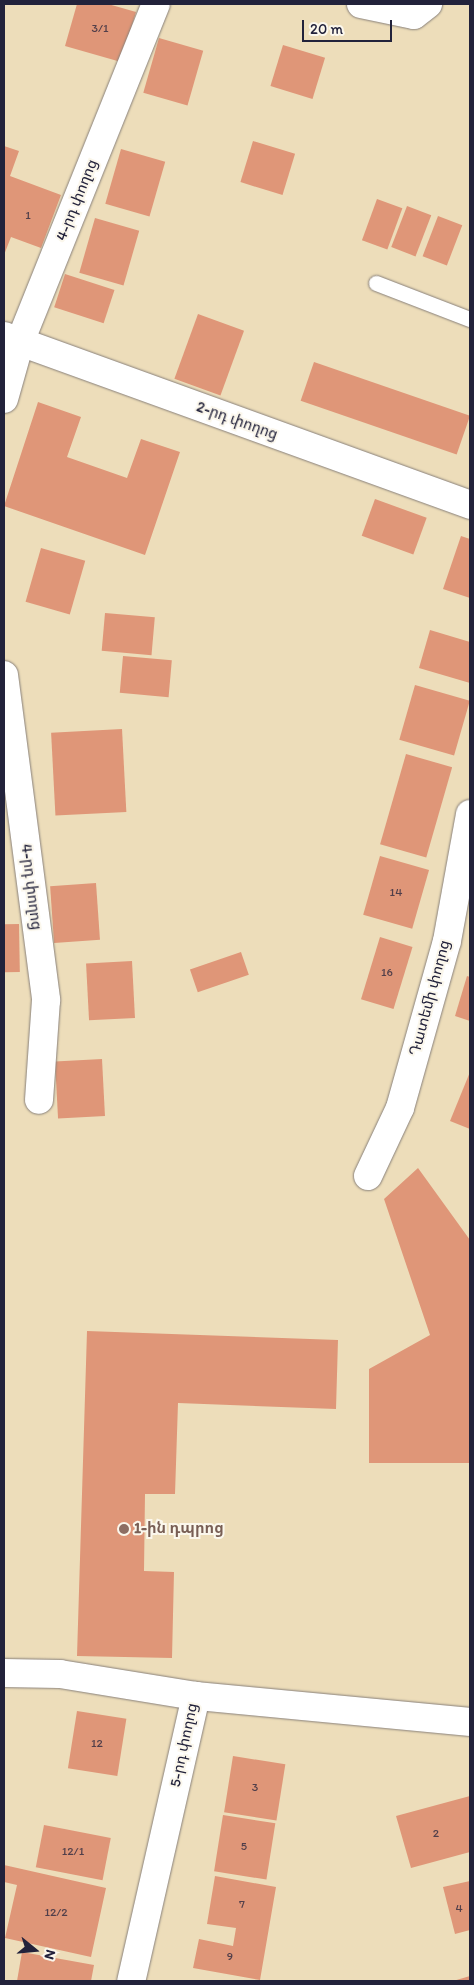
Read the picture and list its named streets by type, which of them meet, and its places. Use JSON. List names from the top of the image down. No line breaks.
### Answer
{"streets":{"street":["4-րդ փողոց","2-րդ փողոց","Դատեմի փողոց","5-րդ փողոց"]},"crossings":[["4-րդ փողոց","2-րդ փողոց"]],"places":["1-ին դպրոց"],"house_numbers":["3/1","1","14","16","12","3","2","5","12/1","7","4","12/2","9"],"scale_bar":"20 m","north":"right"}
